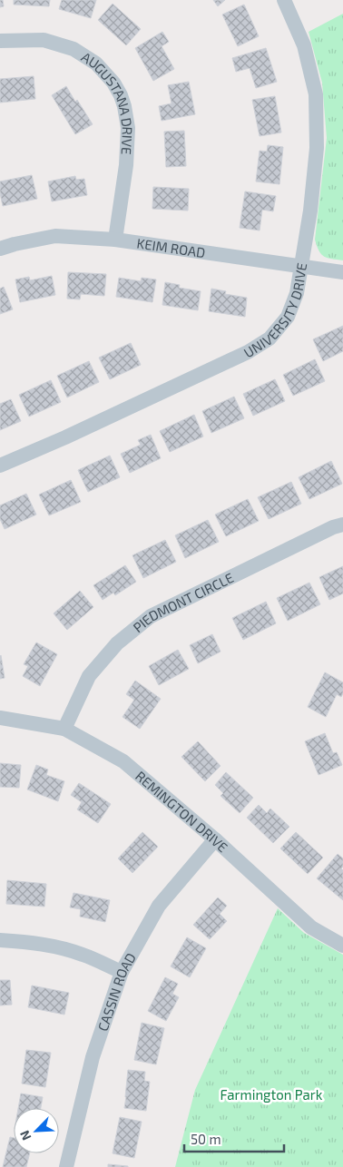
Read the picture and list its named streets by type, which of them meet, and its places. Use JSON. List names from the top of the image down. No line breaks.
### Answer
{"streets":{"street":["AUGUSTANA DRIVE","KEIM ROAD","UNIVERSITY DRIVE","PIEDMONT CIRCLE","REMINGTON DRIVE","CASSIN ROAD"]},"crossings":[["AUGUSTANA DRIVE","KEIM ROAD"],["KEIM ROAD","UNIVERSITY DRIVE"],["PIEDMONT CIRCLE","REMINGTON DRIVE"],["REMINGTON DRIVE","CASSIN ROAD"]],"parks":["Farmington Park"],"scale_bar":"50 m","north":"bottom left"}
